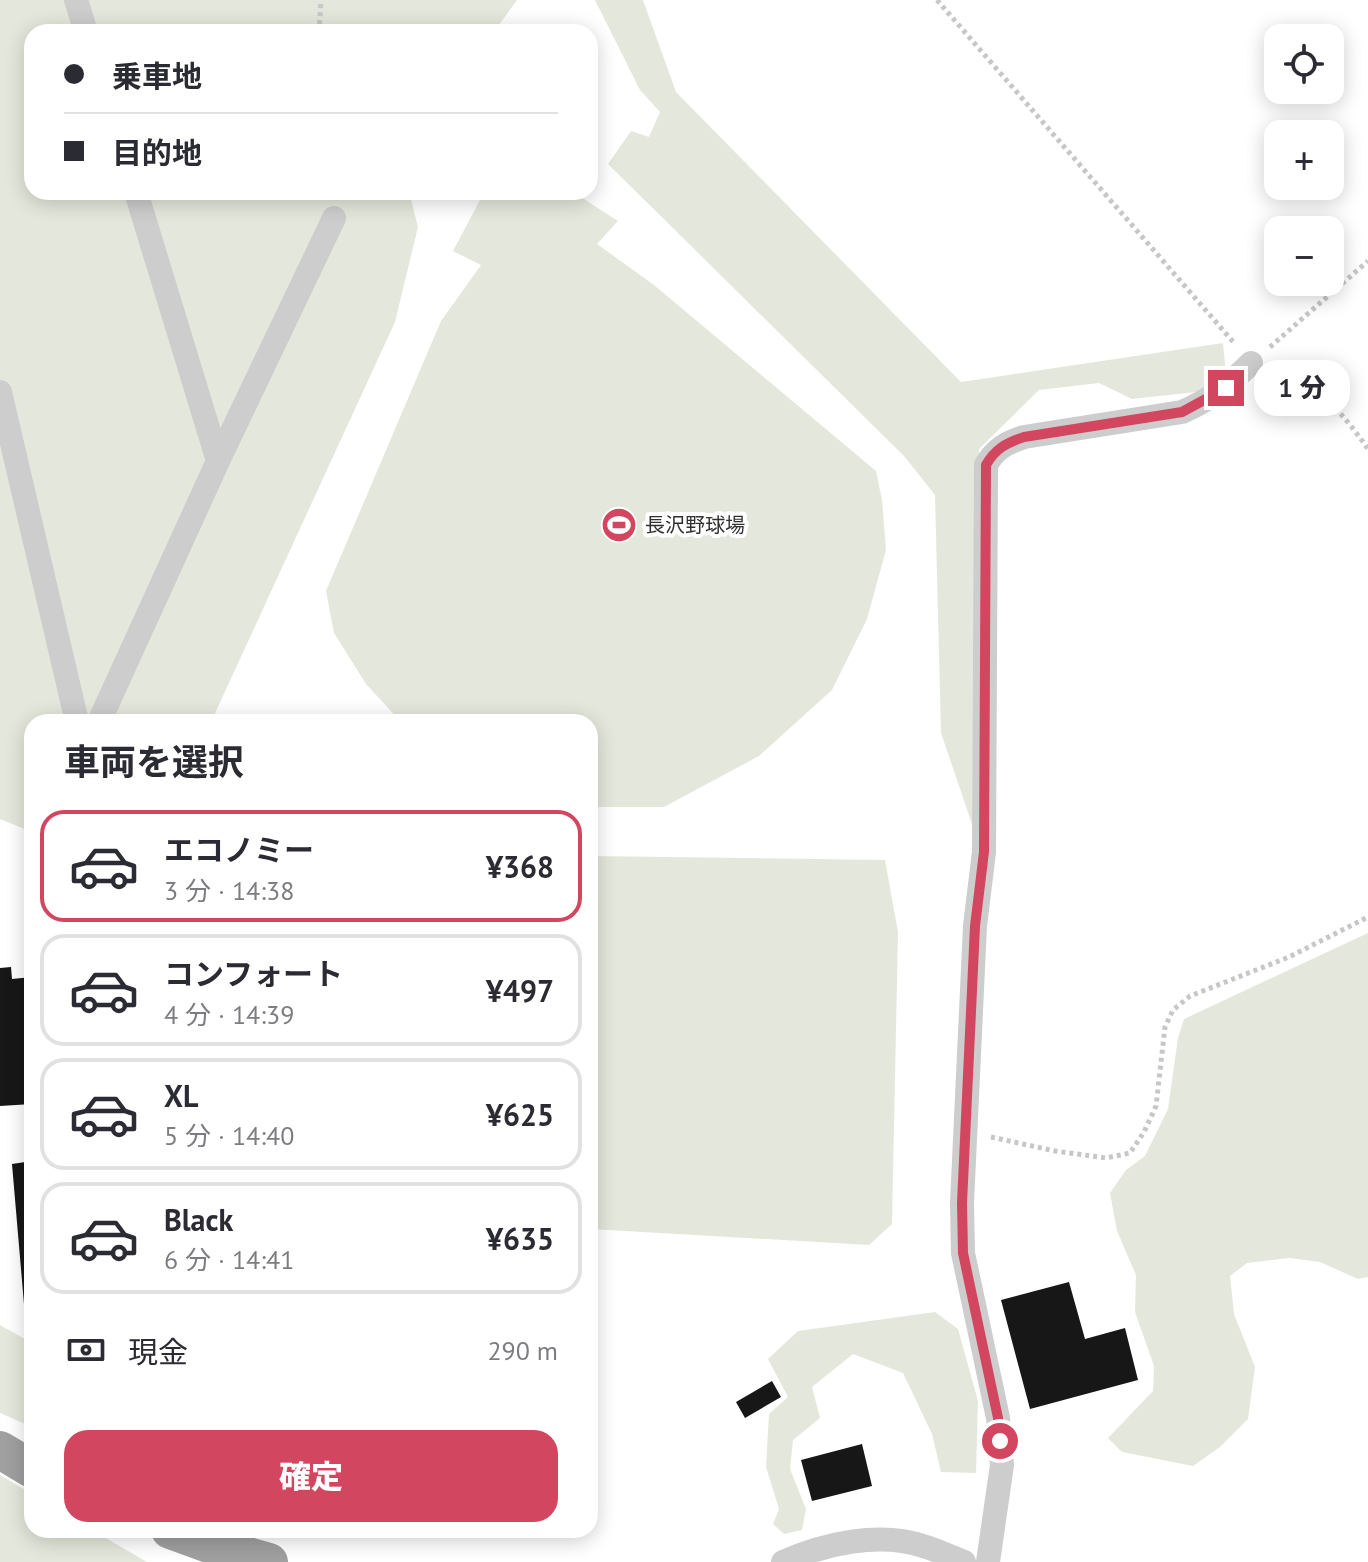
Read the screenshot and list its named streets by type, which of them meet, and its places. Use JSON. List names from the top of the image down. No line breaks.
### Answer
{"places":{"sports":["長沢野球場"]},"page":{"map_buttons":["+","−"],"banner":["乗車地","目的地"],"bubble":"1 分","heading":"車両を選択","list":[{"name":"エコノミー","note":"3 分 · 14:38","value":"¥368"},{"name":"コンフォート","note":"4 分 · 14:39","value":"¥497"},{"name":"XL","note":"5 分 · 14:40","value":"¥625"},{"name":"Black","note":"6 分 · 14:41","value":"¥635"}],"pay":["現金","290 m"],"buttons":"確定"}}
